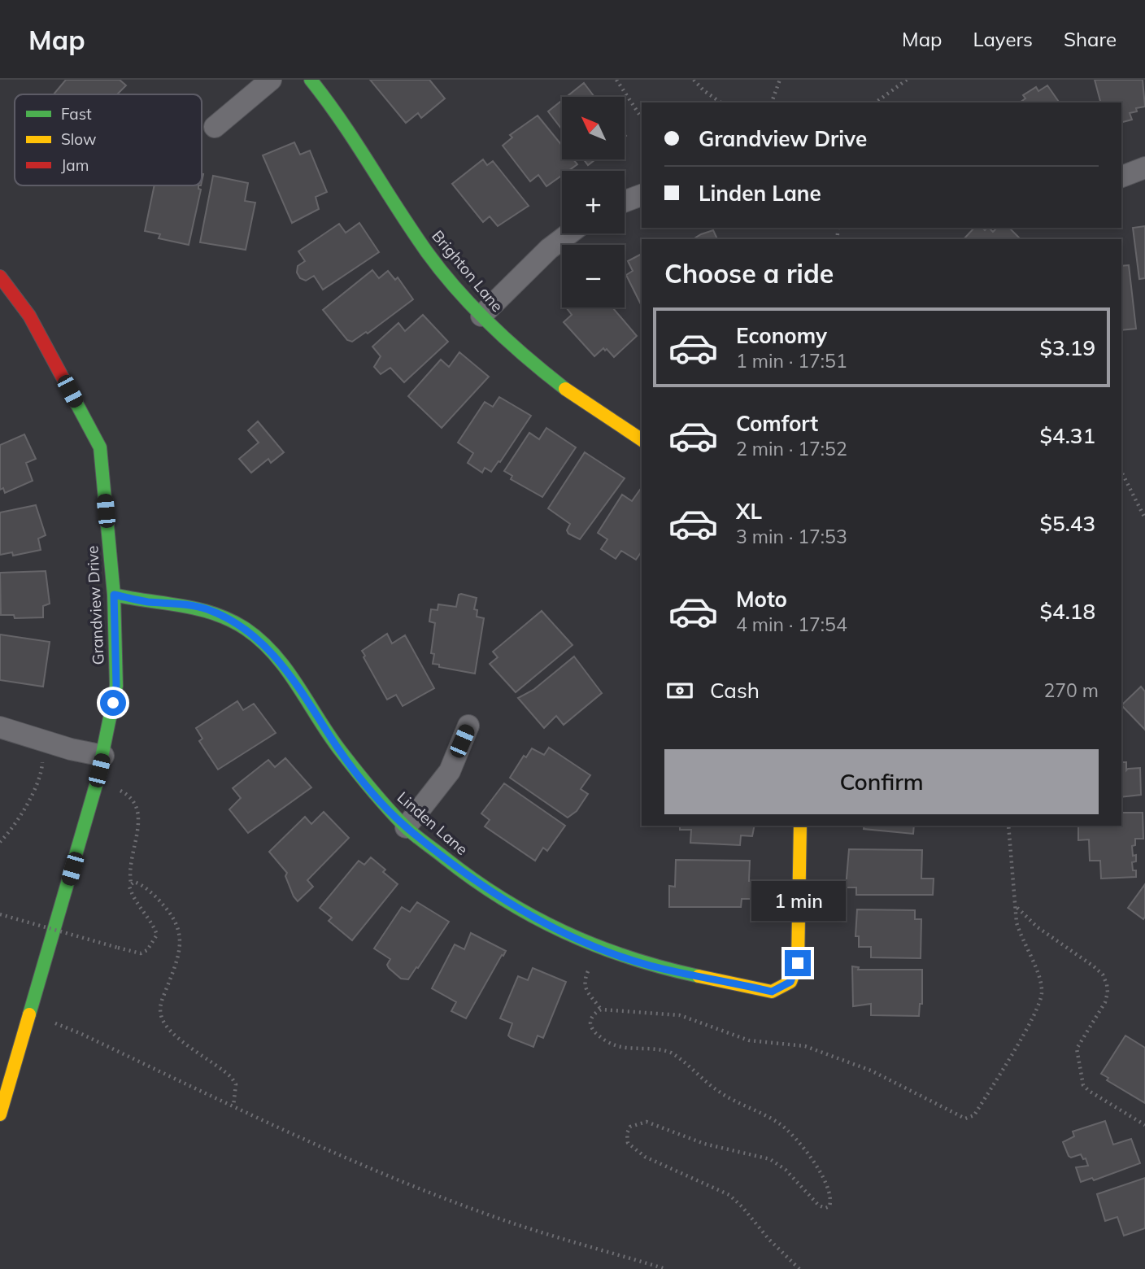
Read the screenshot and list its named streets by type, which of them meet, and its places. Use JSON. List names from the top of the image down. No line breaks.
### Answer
{"streets":{"street":["Brighton Lane","Grandview Drive","Linden Lane"]},"crossings":[["Grandview Drive","Linden Lane"]],"legend":["Fast","Slow","Jam"],"north":"top left","page":{"header":"Map","nav":["Map","Layers","Share"],"map_buttons":["+","−"],"banner":["Grandview Drive","Linden Lane"],"heading":"Choose a ride","list":[{"name":"Economy","note":"1 min · 17:51","value":"$3.19"},{"name":"Comfort","note":"2 min · 17:52","value":"$4.31"},{"name":"XL","note":"3 min · 17:53","value":"$5.43"},{"name":"Moto","note":"4 min · 17:54","value":"$4.18"}],"pay":["Cash","270 m"],"buttons":"Confirm","bubble":"1 min"}}
